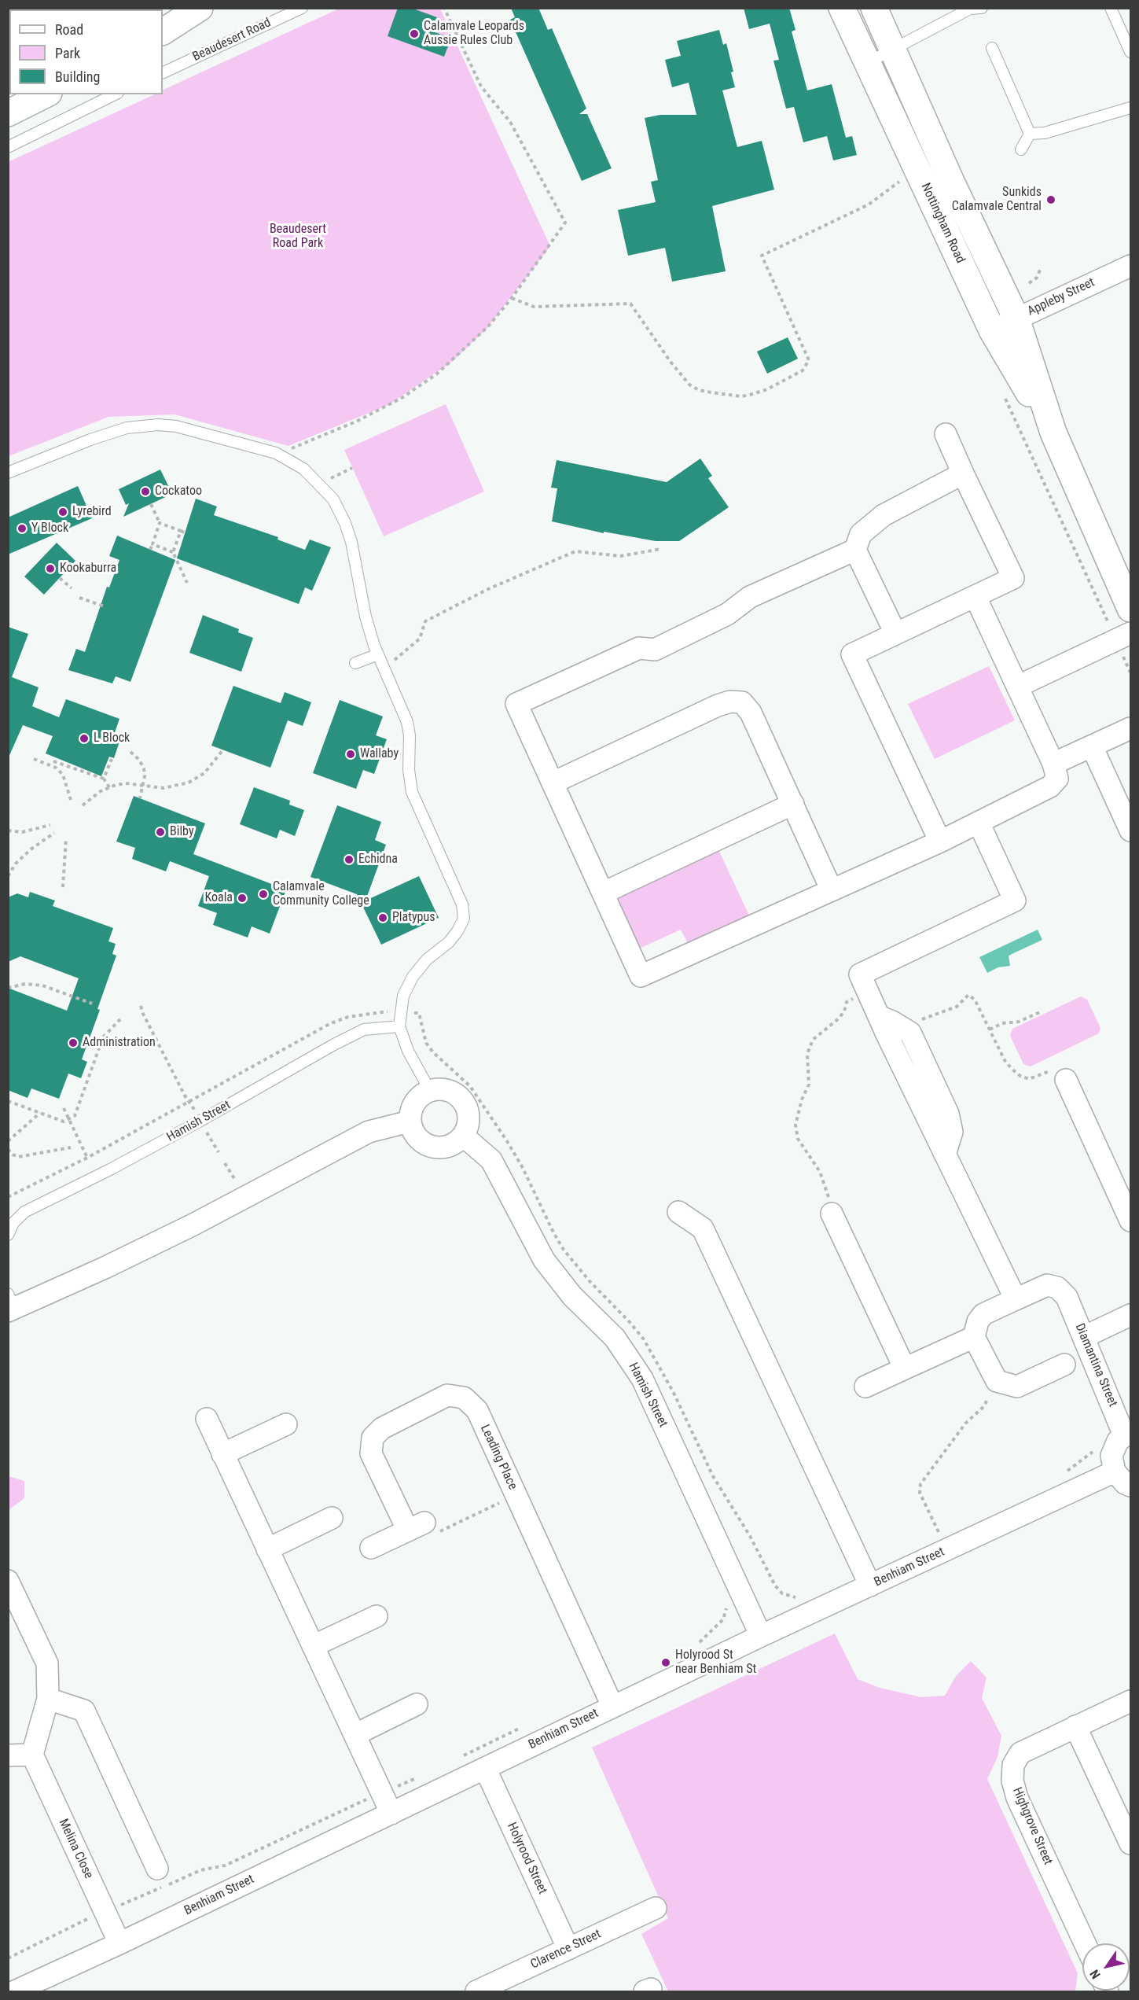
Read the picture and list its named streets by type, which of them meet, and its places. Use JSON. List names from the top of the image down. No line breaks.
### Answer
{"streets":{"main road":["Nottingham Road"],"street":["Appleby Street","Hamish Street","Diamantina Street","Leading Place","Benhiam Street","Highgrove Street","Melina Close","Holyrood Street","Clarence Street"],"lane":["Beaudesert Road"]},"crossings":[["Nottingham Road","Appleby Street"],["Hamish Street","Benhiam Street"],["Leading Place","Benhiam Street"],["Benhiam Street","Melina Close"],["Benhiam Street","Holyrood Street"],["Holyrood Street","Clarence Street"]],"parks":["Beaudesert Road Park"],"places":["Calamvale Leopards Aussie Rules Club","Sunkids Calamvale Central","Cockatoo","Lyrebird","Y Block","Kookaburra","L Block","Wallaby","Bilby","Echidna","Calamvale Community College","Koala","Platypus","Administration","Holyrood St near Benhiam St"],"legend":["Road","Park","Building"],"north":"bottom left"}
